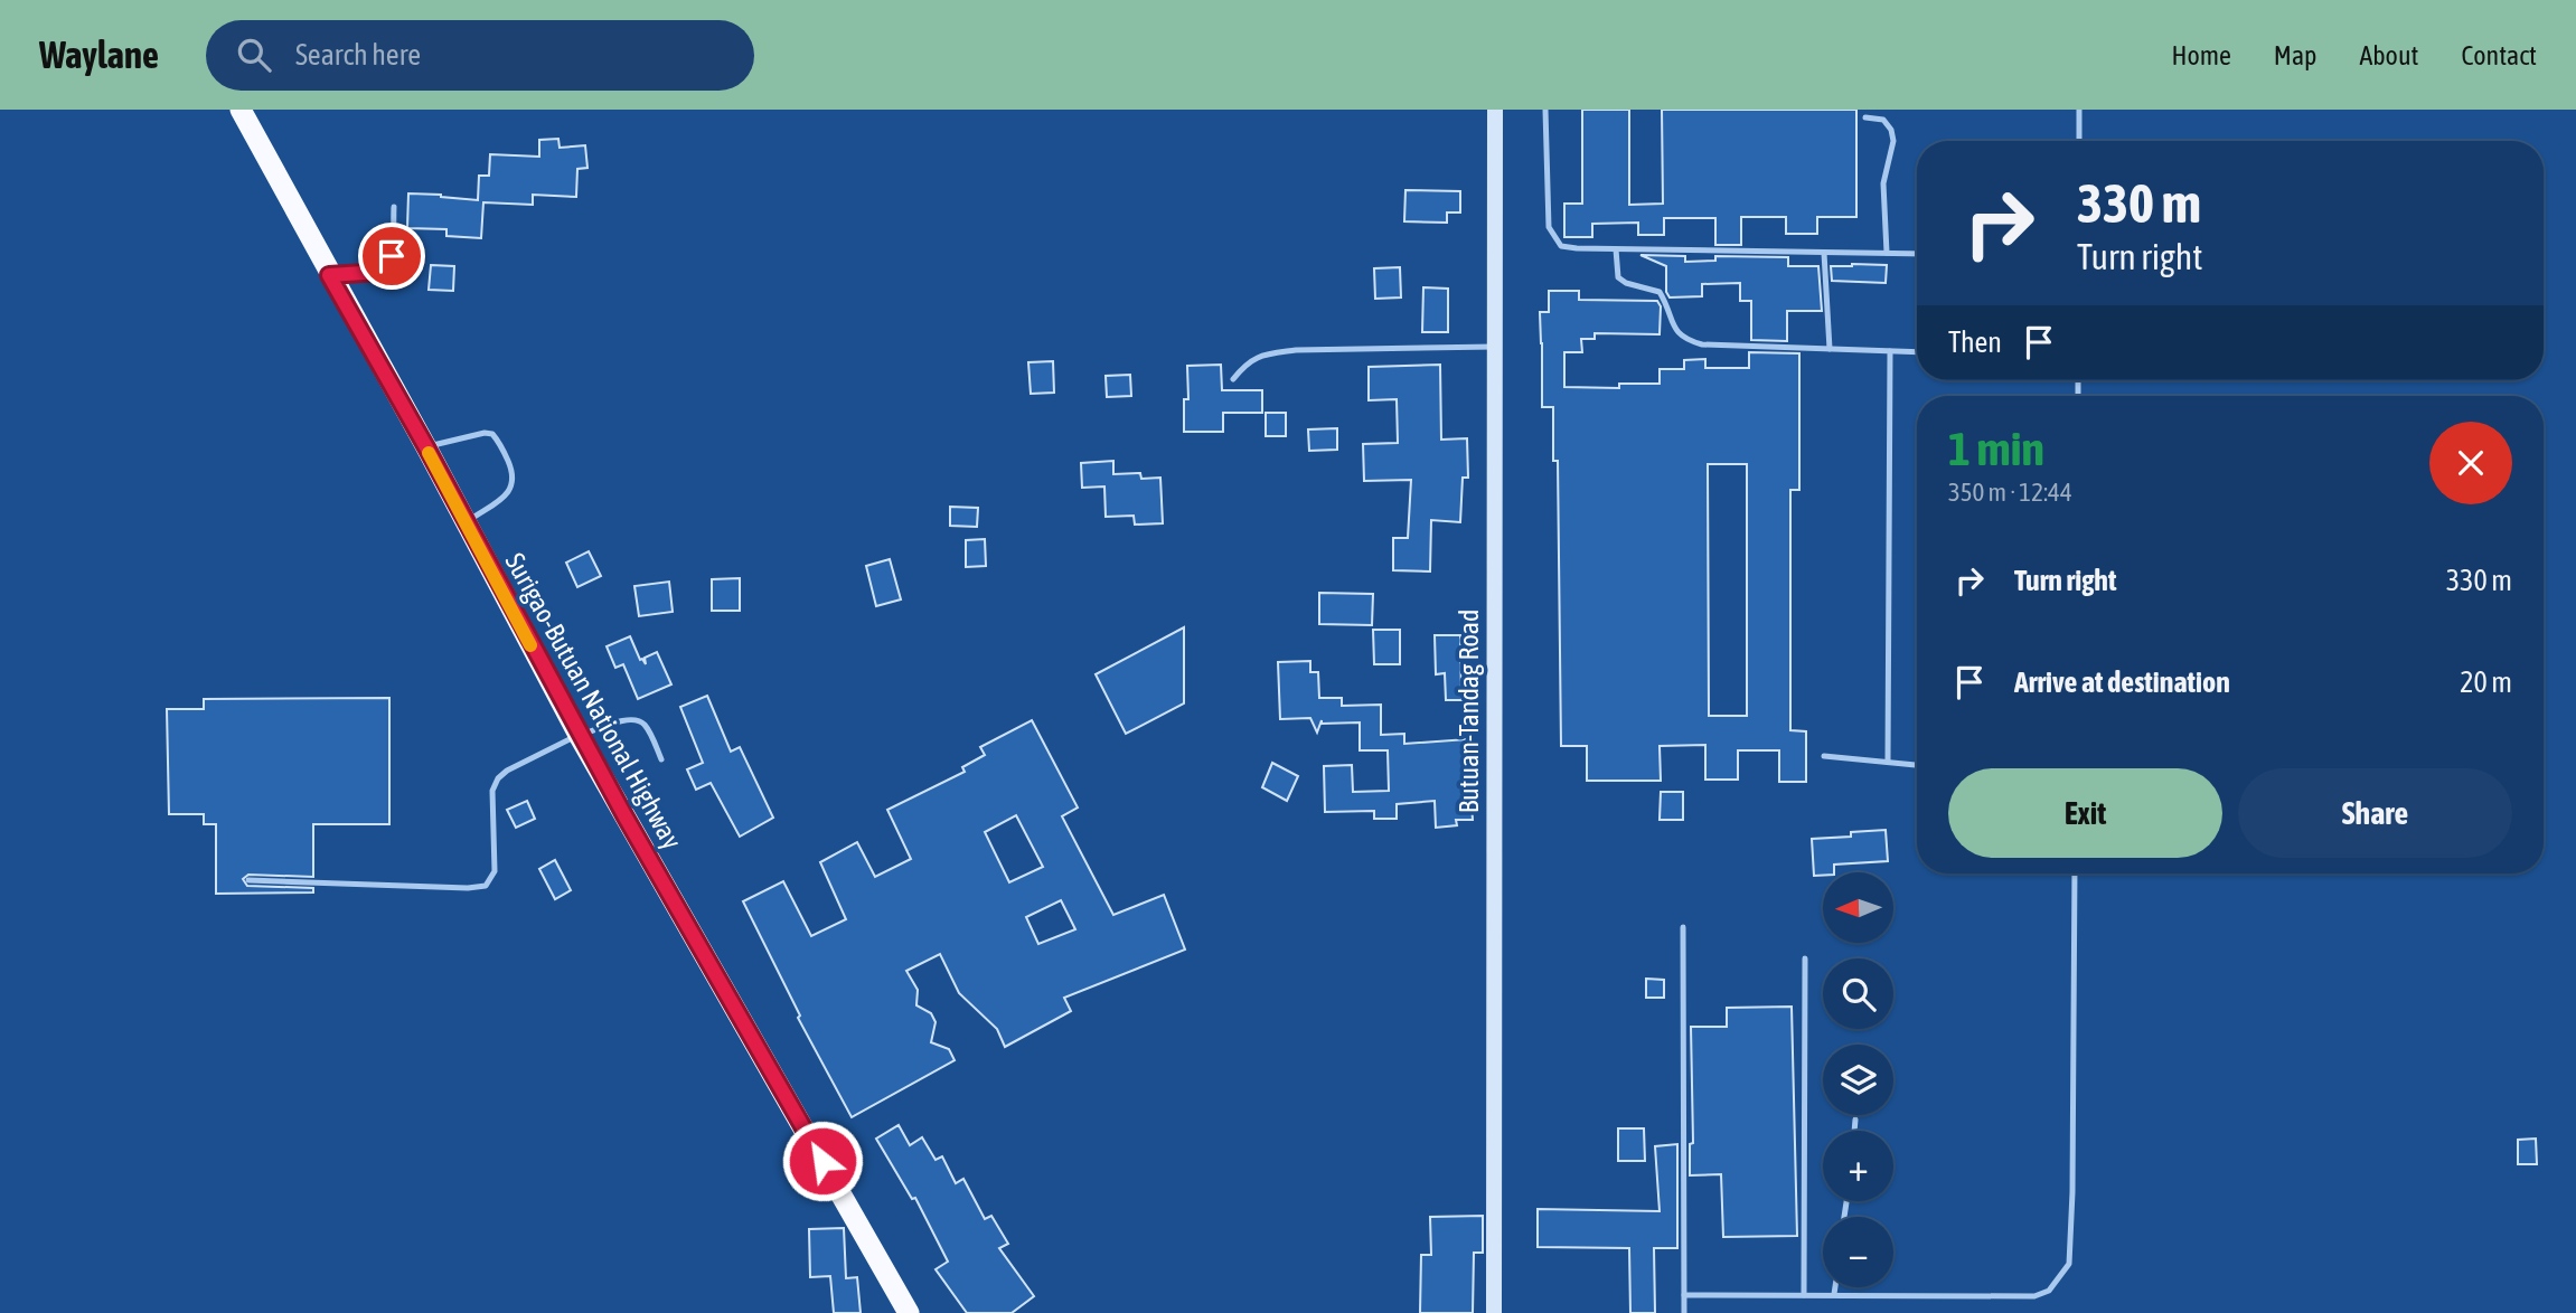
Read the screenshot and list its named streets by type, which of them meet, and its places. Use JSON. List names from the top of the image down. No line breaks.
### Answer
{"streets":{"highway":["Surigao-Butuan National Highway"],"main road":["Butuan-Tandag Road"]},"north":"left","page":{"header":"Waylane","search":"Search here","nav":["Home","Map","About","Contact"],"turn":["330 m","Turn right"],"then":"Then","heading":["1 min","350 m · 12:44"],"list":[{"name":"Turn right","value":"330 m"},{"name":"Arrive at destination","value":"20 m"}],"buttons":["Exit","Share"],"map_buttons":["+","−"]}}
